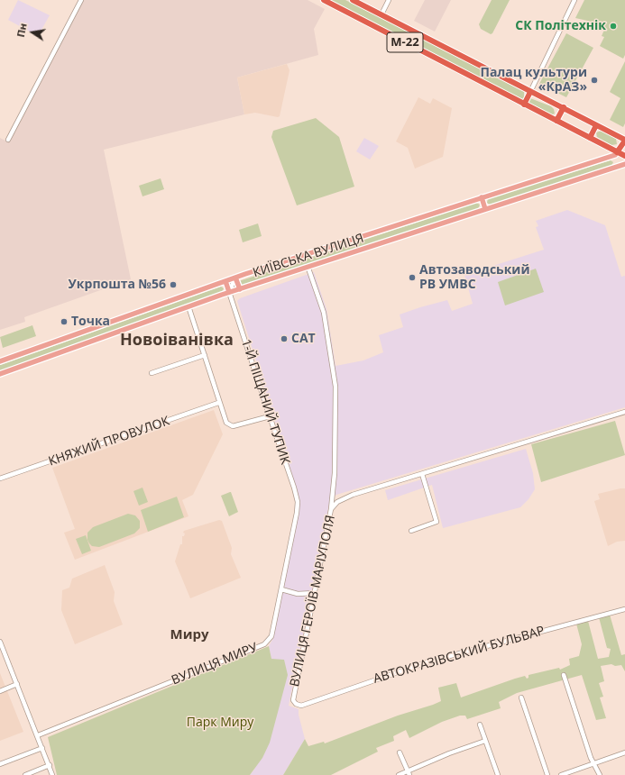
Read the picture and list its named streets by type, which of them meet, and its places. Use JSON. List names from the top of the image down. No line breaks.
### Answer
{"streets":{"highway":["М-22"],"main road":["КИЇВСЬКА ВУЛИЦЯ"],"street":["1-Й ПІЩАНИЙ ТУПИК","КНЯЖИЙ ПРОВУЛОК","ВУЛИЦЯ ГЕРОЇВ МАРІУПОЛЯ","АВТОКРАЗІВСЬКИЙ БУЛЬВАР","ВУЛИЦЯ МИРУ"]},"crossings":[["М-22","КИЇВСЬКА ВУЛИЦЯ"],["КИЇВСЬКА ВУЛИЦЯ","1-Й ПІЩАНИЙ ТУПИК"],["1-Й ПІЩАНИЙ ТУПИК","ВУЛИЦЯ МИРУ"],["ВУЛИЦЯ ГЕРОЇВ МАРІУПОЛЯ","АВТОКРАЗІВСЬКИЙ БУЛЬВАР"]],"districts":["Новоіванівка","Миру"],"parks":["Парк Миру"],"places":["СК Політехнік","Палац культури «КрАЗ»","Автозаводський РВ УМВС","Укрпошта №56","Точка","САТ"],"north":"left"}
